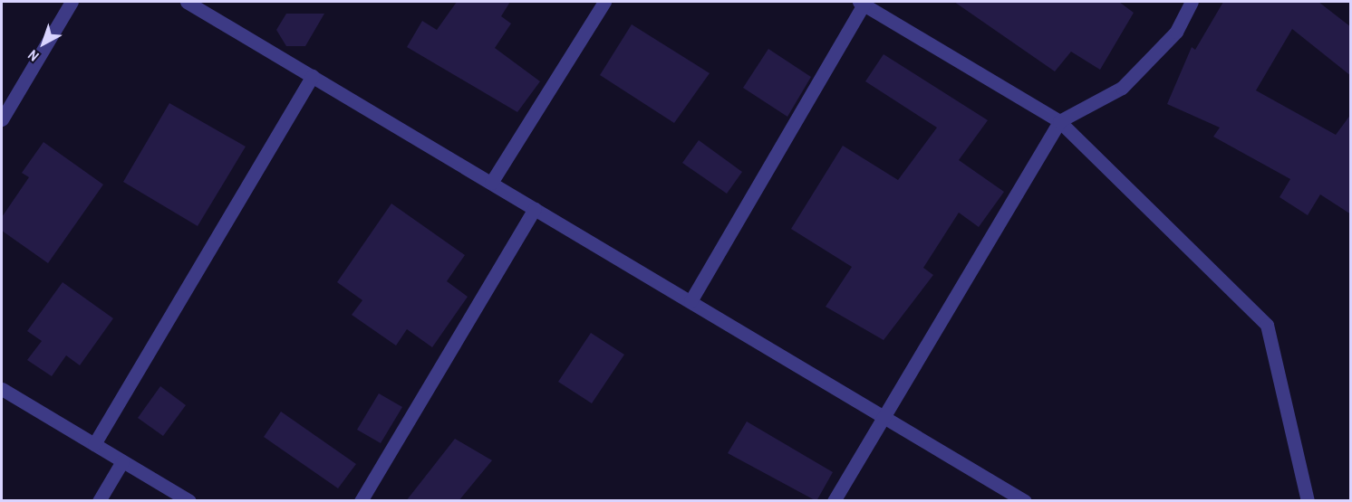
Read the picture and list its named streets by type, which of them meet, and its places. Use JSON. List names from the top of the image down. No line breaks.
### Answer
{"north":"bottom left"}
